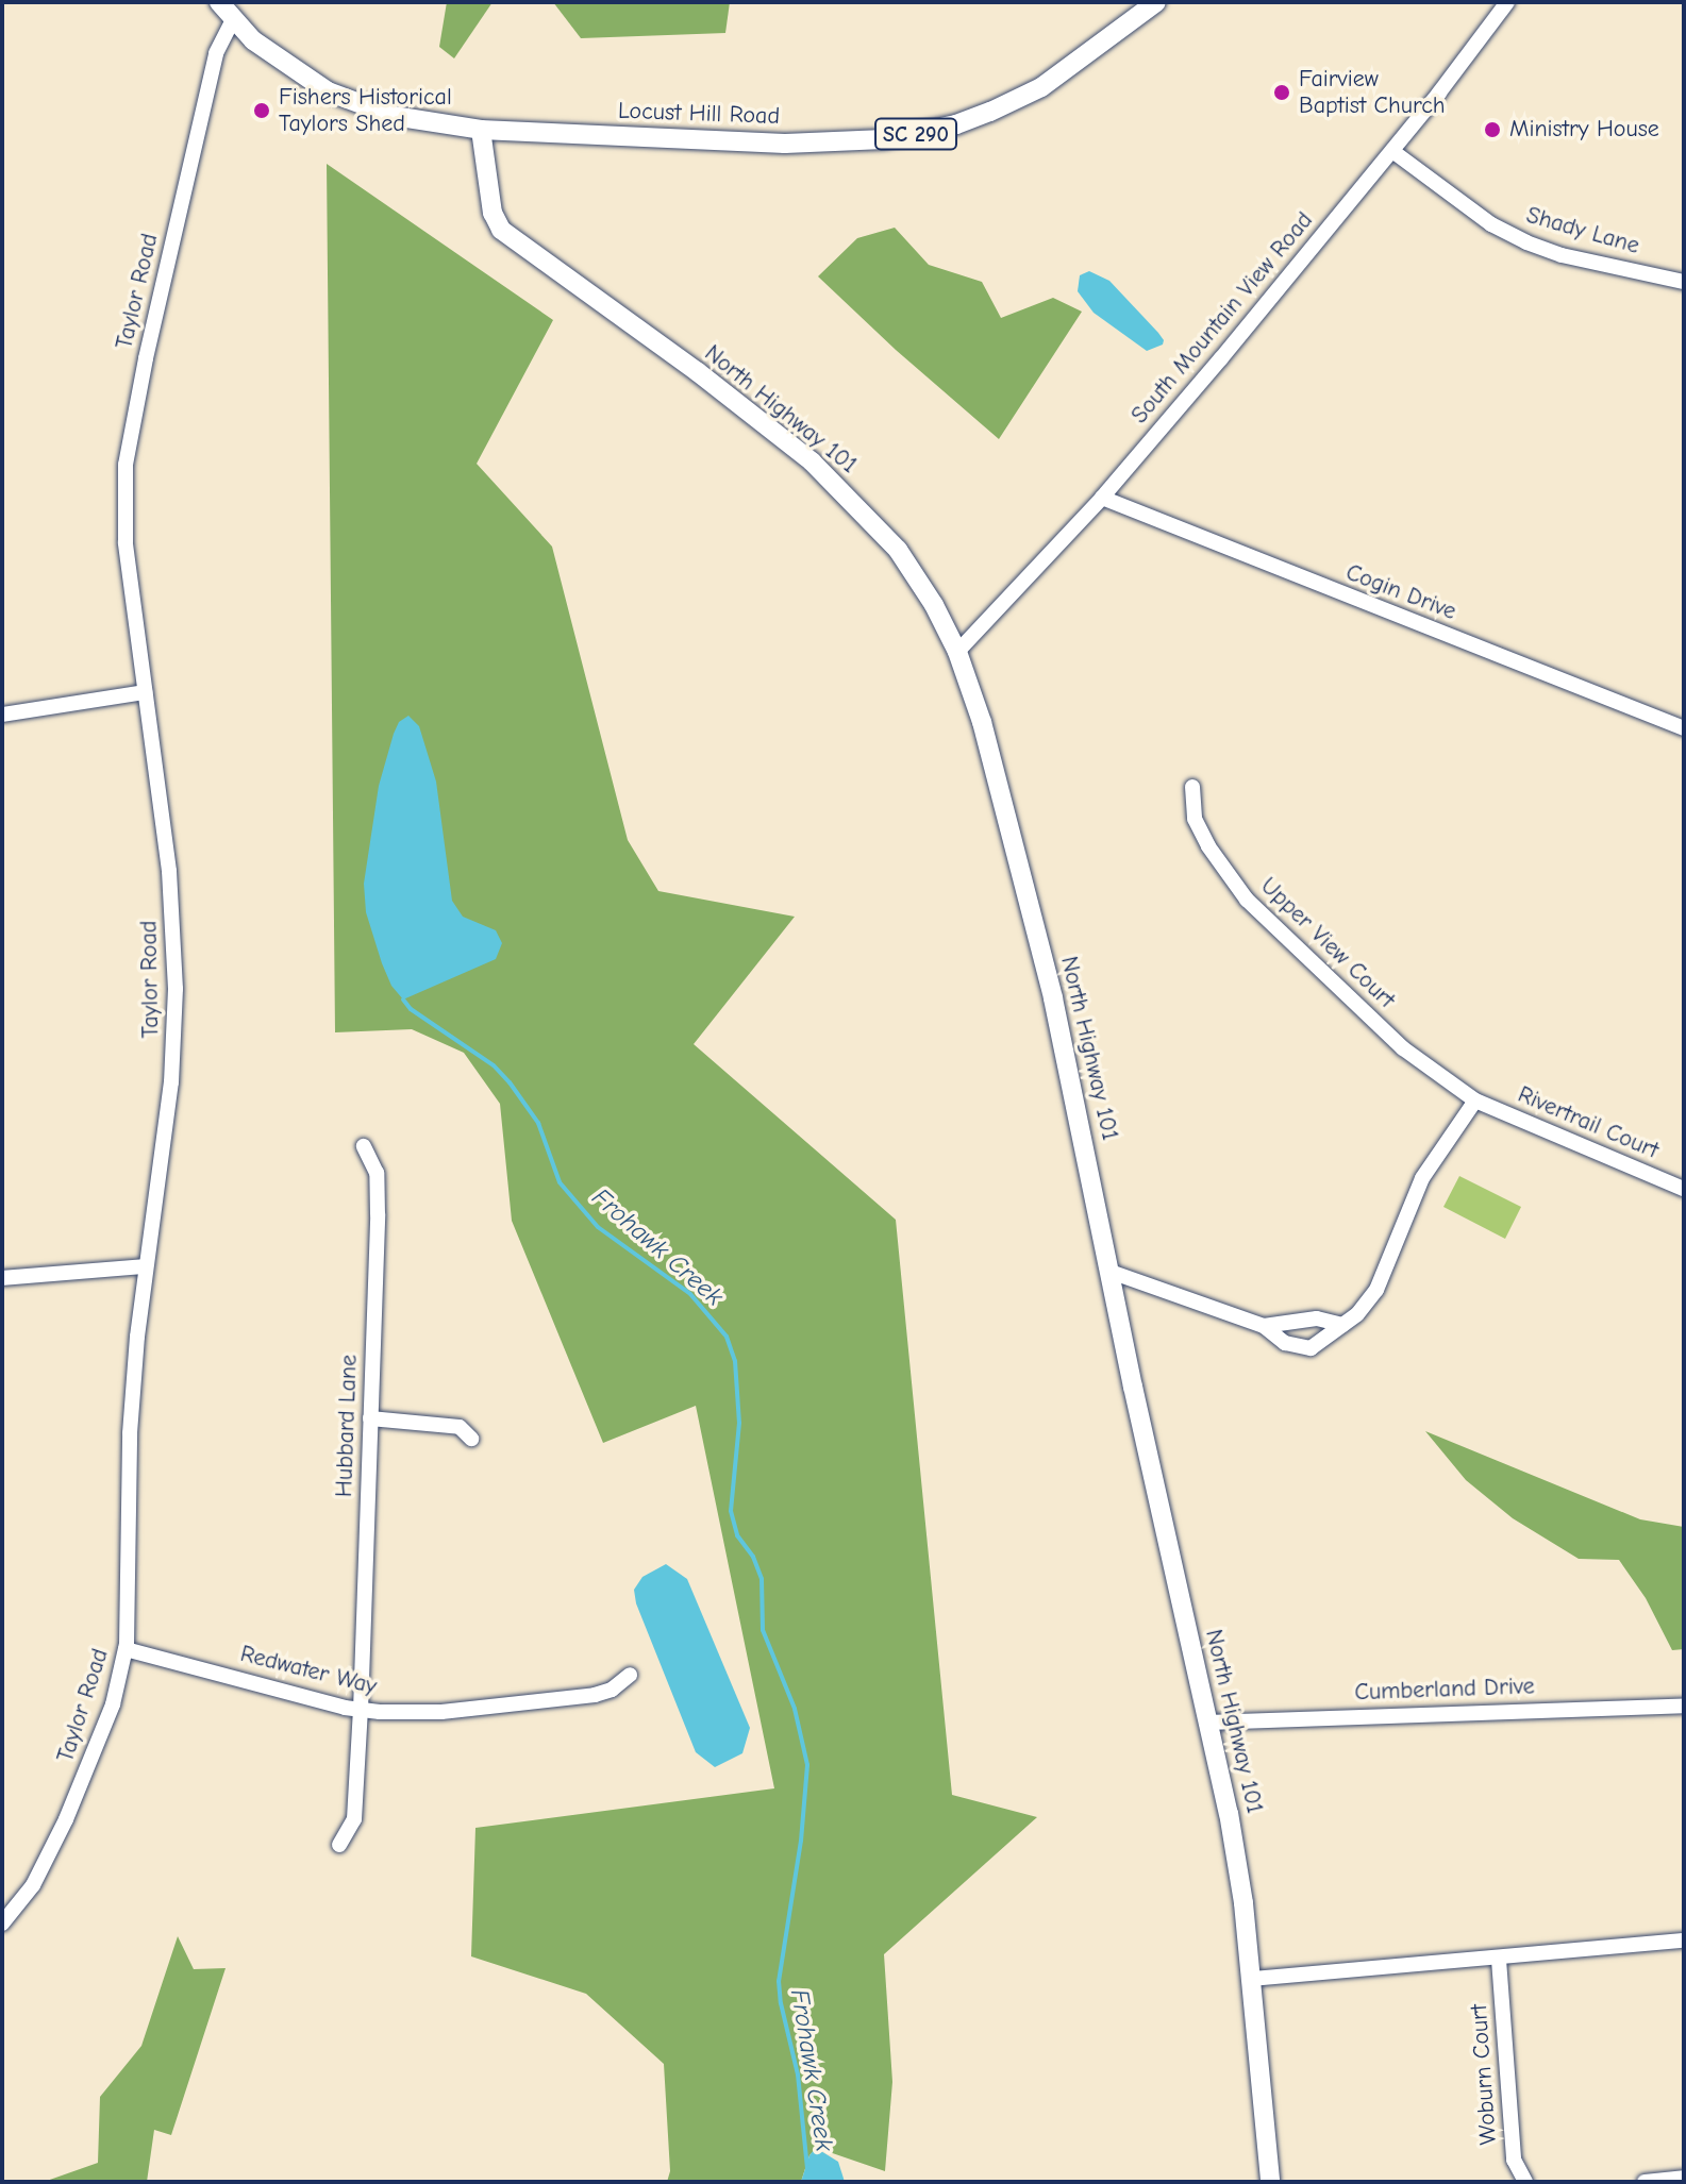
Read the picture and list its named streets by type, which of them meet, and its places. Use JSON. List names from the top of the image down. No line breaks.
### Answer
{"streets":{"main road":["Locust Hill Road","SC 290","North Highway 101"],"street":["Shady Lane","Taylor Road","South Mountain View Road","Cogin Drive","Upper View Court","Rivertrail Court","Hubbard Lane","Redwater Way","Cumberland Drive","Woburn Court"]},"crossings":[["Locust Hill Road","Taylor Road"],["Locust Hill Road","North Highway 101"],["Shady Lane","South Mountain View Road"],["Taylor Road","Redwater Way"],["South Mountain View Road","North Highway 101"],["South Mountain View Road","Cogin Drive"],["North Highway 101","Cumberland Drive"],["Upper View Court","Rivertrail Court"],["Hubbard Lane","Redwater Way"]],"water":["Frohawk Creek"],"places":["Fairview Baptist Church","Fishers Historical Taylors Shed","Ministry House"]}
